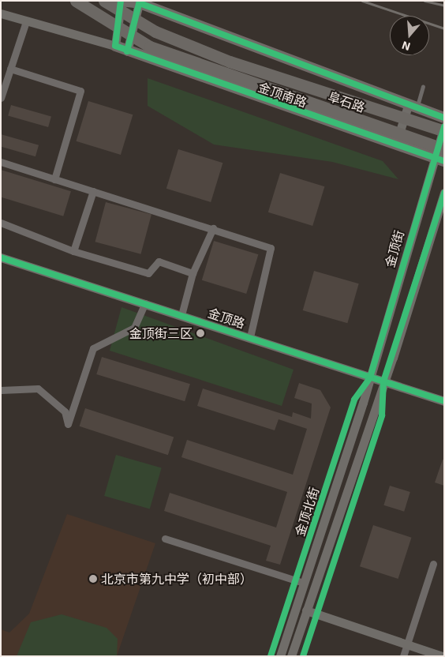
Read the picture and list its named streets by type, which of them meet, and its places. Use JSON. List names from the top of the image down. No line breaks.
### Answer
{"streets":{"highway":["阜石路"],"main road":["金顶南路","金顶街","金顶路"],"cycle path":["金顶北街"]},"crossings":[["金顶南路","金顶街"],["金顶街","金顶路"]],"places":["金顶街三区","北京市第九中学（初中部）"],"north":"bottom"}
